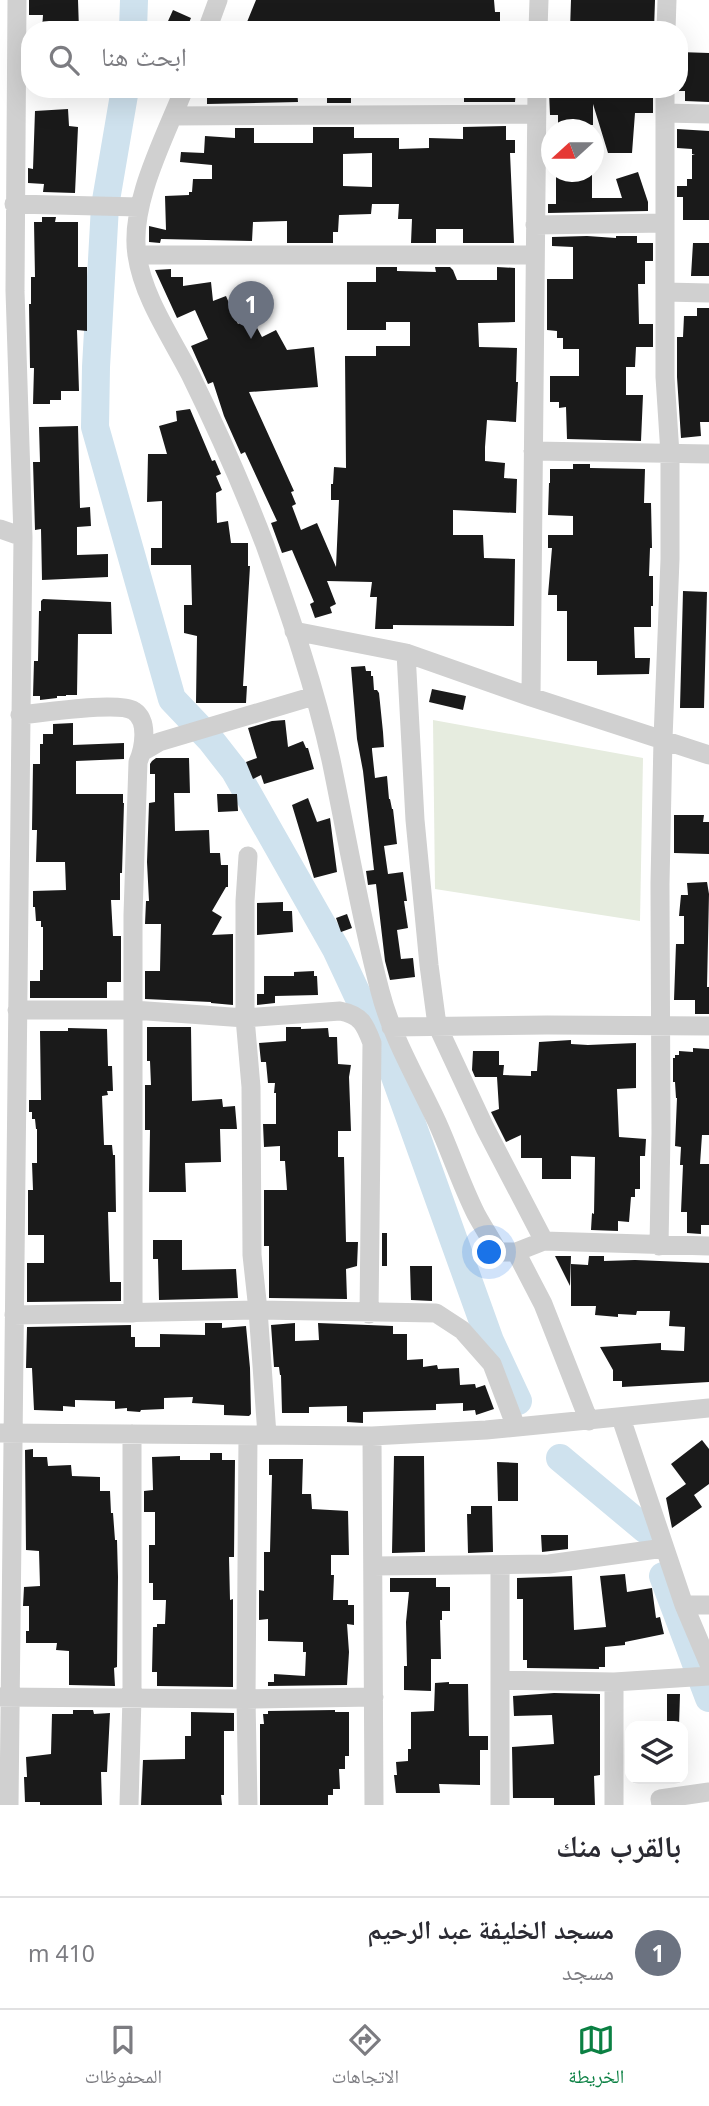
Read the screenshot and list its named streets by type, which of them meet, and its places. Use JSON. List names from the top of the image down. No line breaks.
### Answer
{"north":"left","page":{"search":"ابحث هنا","pins":"1","heading":"بالقرب منك","list":[{"mark":"1","name":"مسجد الخليفة عبد الرحيم","note":"مسجد","value":"410 m"}],"nav":["الخريطة","الاتجاهات","المحفوظات"]}}
